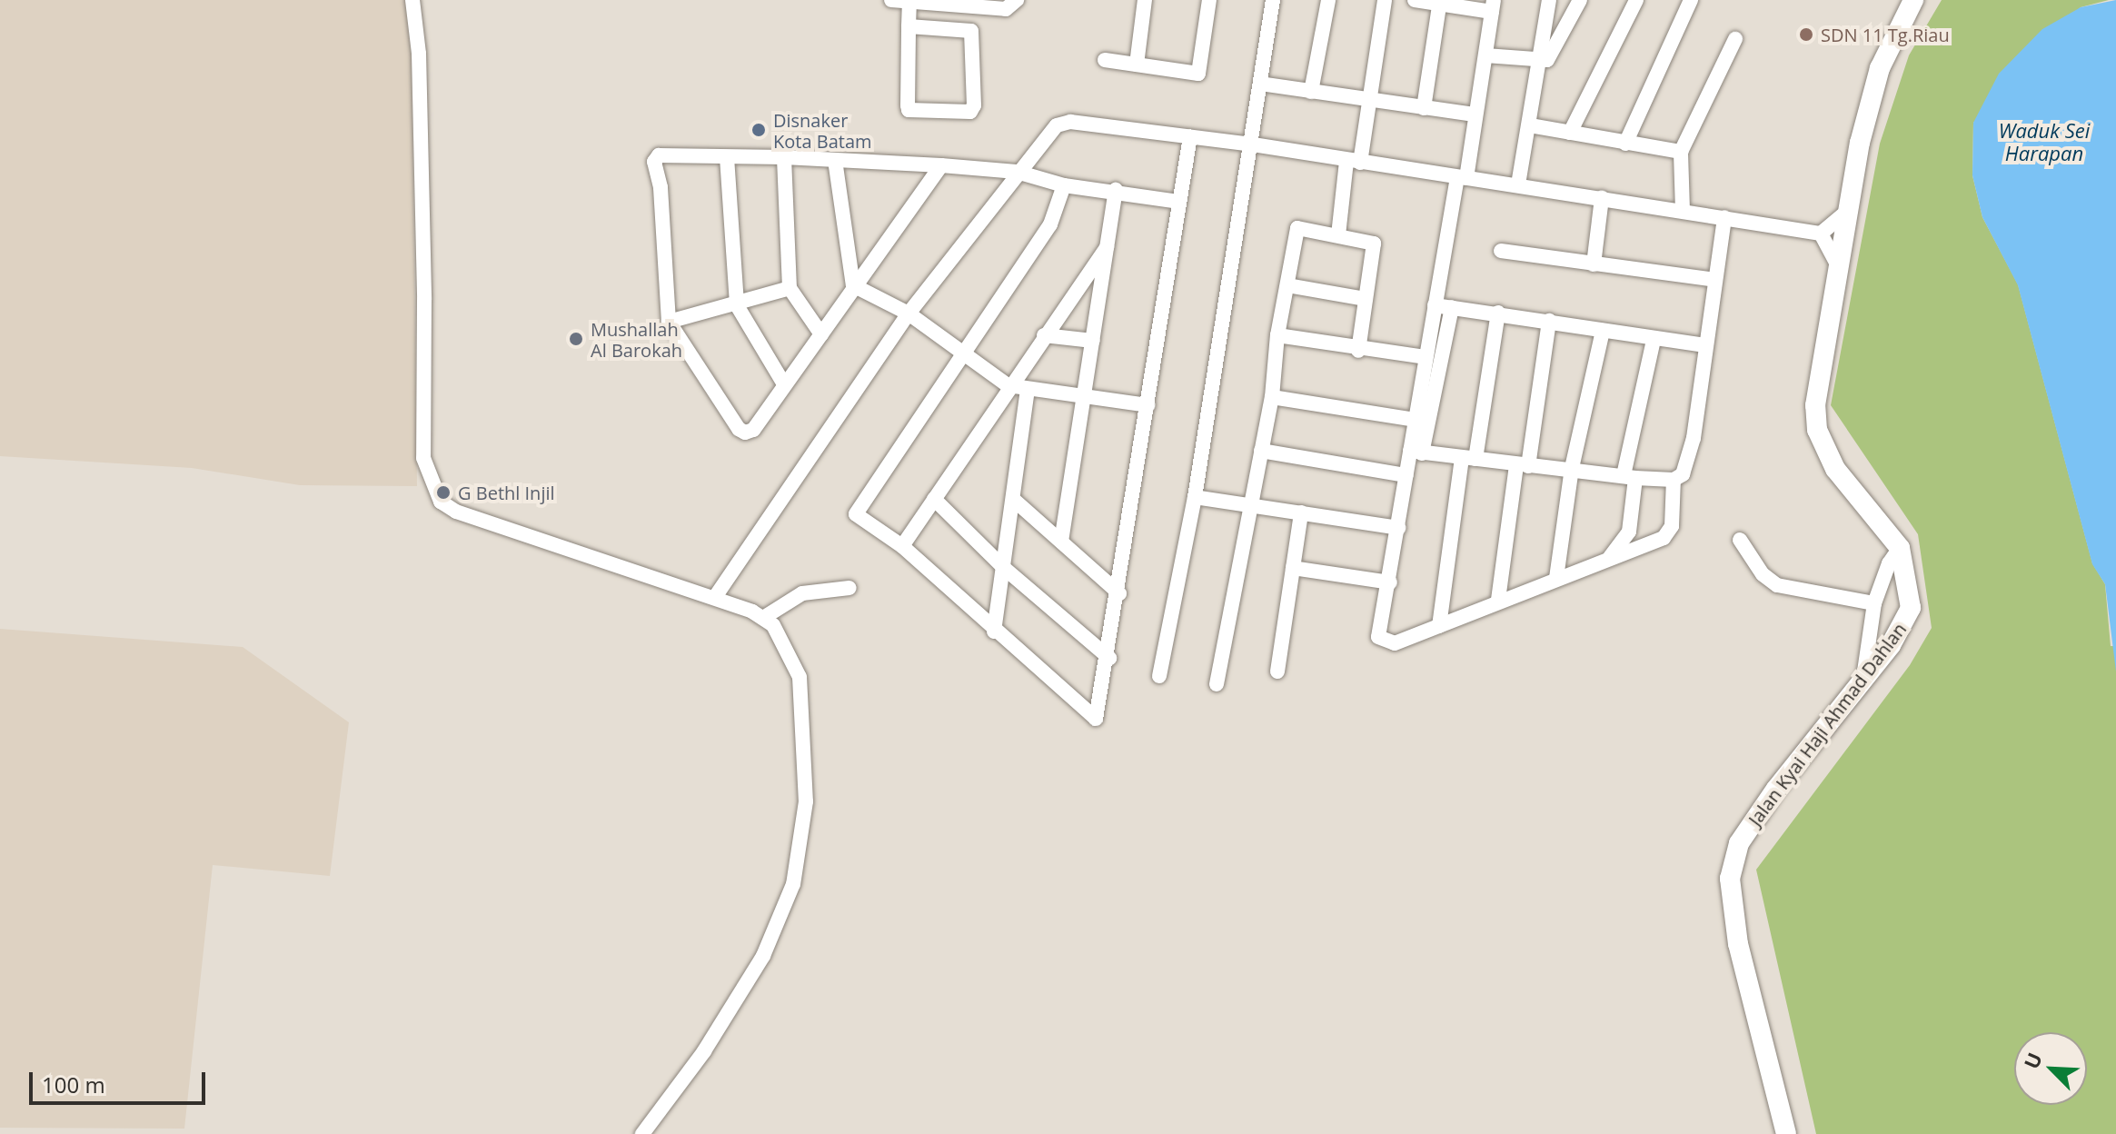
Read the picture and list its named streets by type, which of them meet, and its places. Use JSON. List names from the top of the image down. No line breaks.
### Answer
{"streets":{"main road":["Jalan Kyai Haji Ahmad Dahlan"]},"water":["Waduk Sei Harapan"],"places":["SDN 11 Tg.Riau","Disnaker Kota Batam","Mushallah Al Barokah","G Bethl Injil"],"scale_bar":"100 m","north":"top left"}
